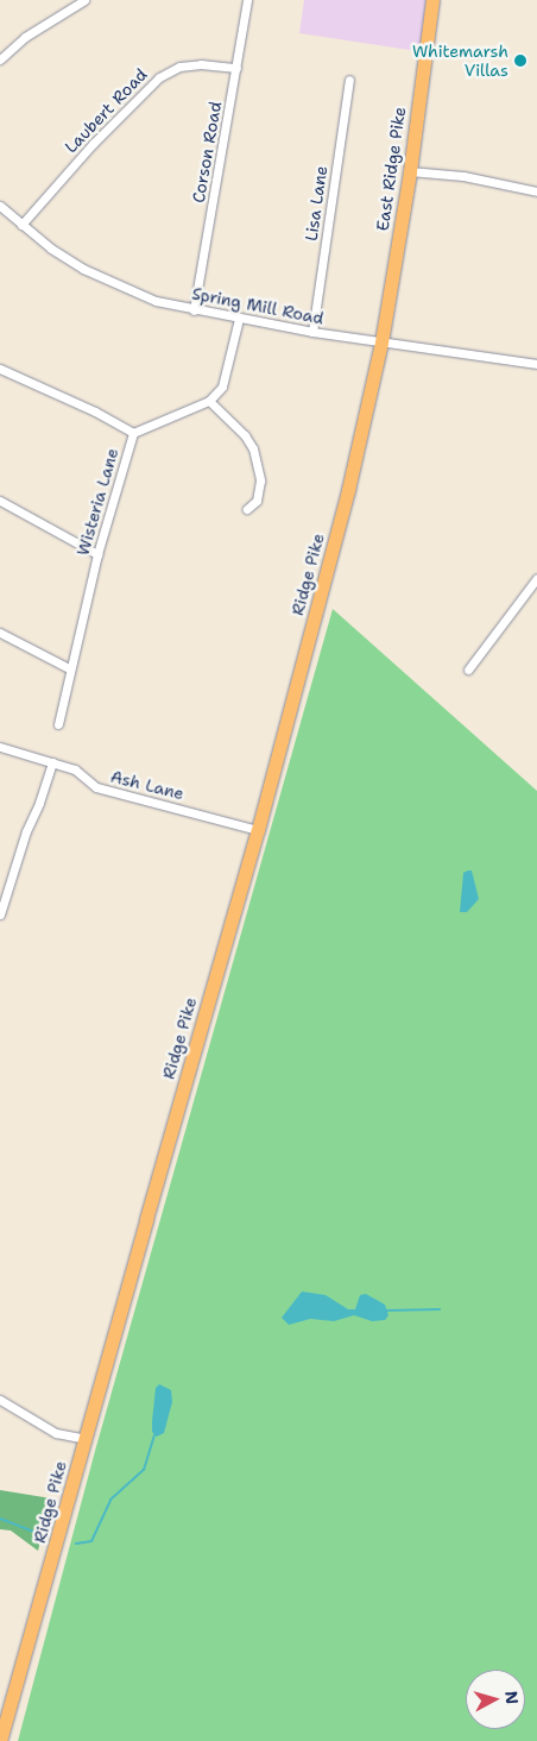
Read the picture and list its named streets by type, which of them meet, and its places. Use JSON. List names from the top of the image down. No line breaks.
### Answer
{"streets":{"main road":["East Ridge Pike","Ridge Pike"],"street":["Laubert Road","Corson Road","Lisa Lane","Spring Mill Road","Wisteria Lane","Ash Lane"]},"crossings":[["Laubert Road","Corson Road"],["Laubert Road","Spring Mill Road"],["Corson Road","Spring Mill Road"],["East Ridge Pike","Spring Mill Road"],["East Ridge Pike","Ridge Pike"],["Lisa Lane","Spring Mill Road"],["Spring Mill Road","Ridge Pike"],["Ridge Pike","Ash Lane"]],"places":["Whitemarsh Villas"],"north":"right"}
